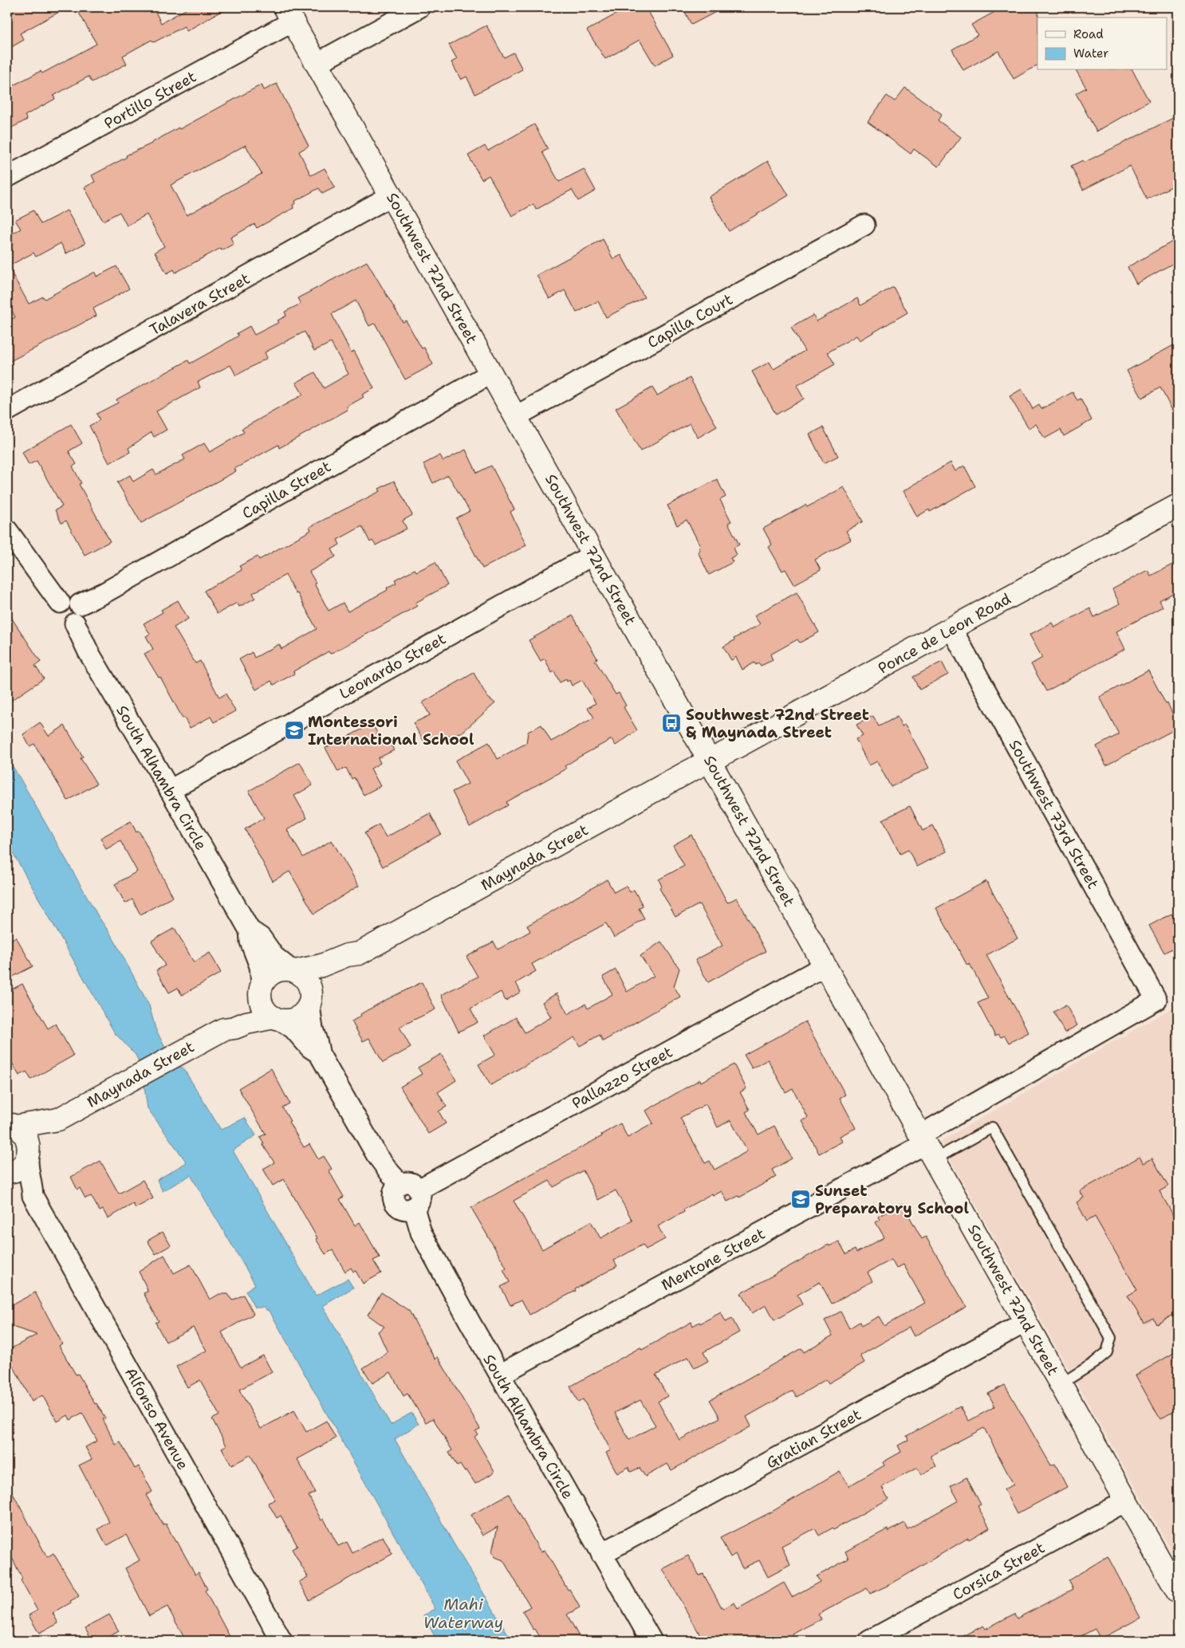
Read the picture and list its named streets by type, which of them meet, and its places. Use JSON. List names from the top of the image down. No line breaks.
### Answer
{"streets":{"main road":["Southwest 72nd Street","Ponce de Leon Road","Maynada Street"],"street":["Portillo Street","Talavera Street","Capilla Court","Capilla Street","Leonardo Street","South Alhambra Circle","Southwest 73rd Street","Pallazzo Street","Mentone Street","Alfonso Avenue","Gratian Street","Corsica Street"]},"crossings":[["Portillo Street","Southwest 72nd Street"],["Southwest 72nd Street","Talavera Street"],["Southwest 72nd Street","Capilla Court"],["Southwest 72nd Street","Capilla Street"],["Southwest 72nd Street","Ponce de Leon Road"],["Southwest 72nd Street","Leonardo Street"],["Southwest 72nd Street","Maynada Street"],["Southwest 72nd Street","Pallazzo Street"],["Southwest 72nd Street","Mentone Street"],["Southwest 72nd Street","Gratian Street"],["Southwest 72nd Street","Corsica Street"],["Capilla Street","South Alhambra Circle"],["Ponce de Leon Road","Southwest 73rd Street"],["Ponce de Leon Road","Maynada Street"],["Leonardo Street","South Alhambra Circle"],["South Alhambra Circle","Maynada Street"],["South Alhambra Circle","Pallazzo Street"],["South Alhambra Circle","Mentone Street"],["South Alhambra Circle","Gratian Street"],["Southwest 73rd Street","Mentone Street"],["Maynada Street","Alfonso Avenue"]],"water":["Mahi Waterway"],"places":{"bus stop":["Southwest 72nd Street & Maynada Street"],"school or university":["Montessori International School","Sunset Preparatory School"]},"legend":["Road","Water"]}
